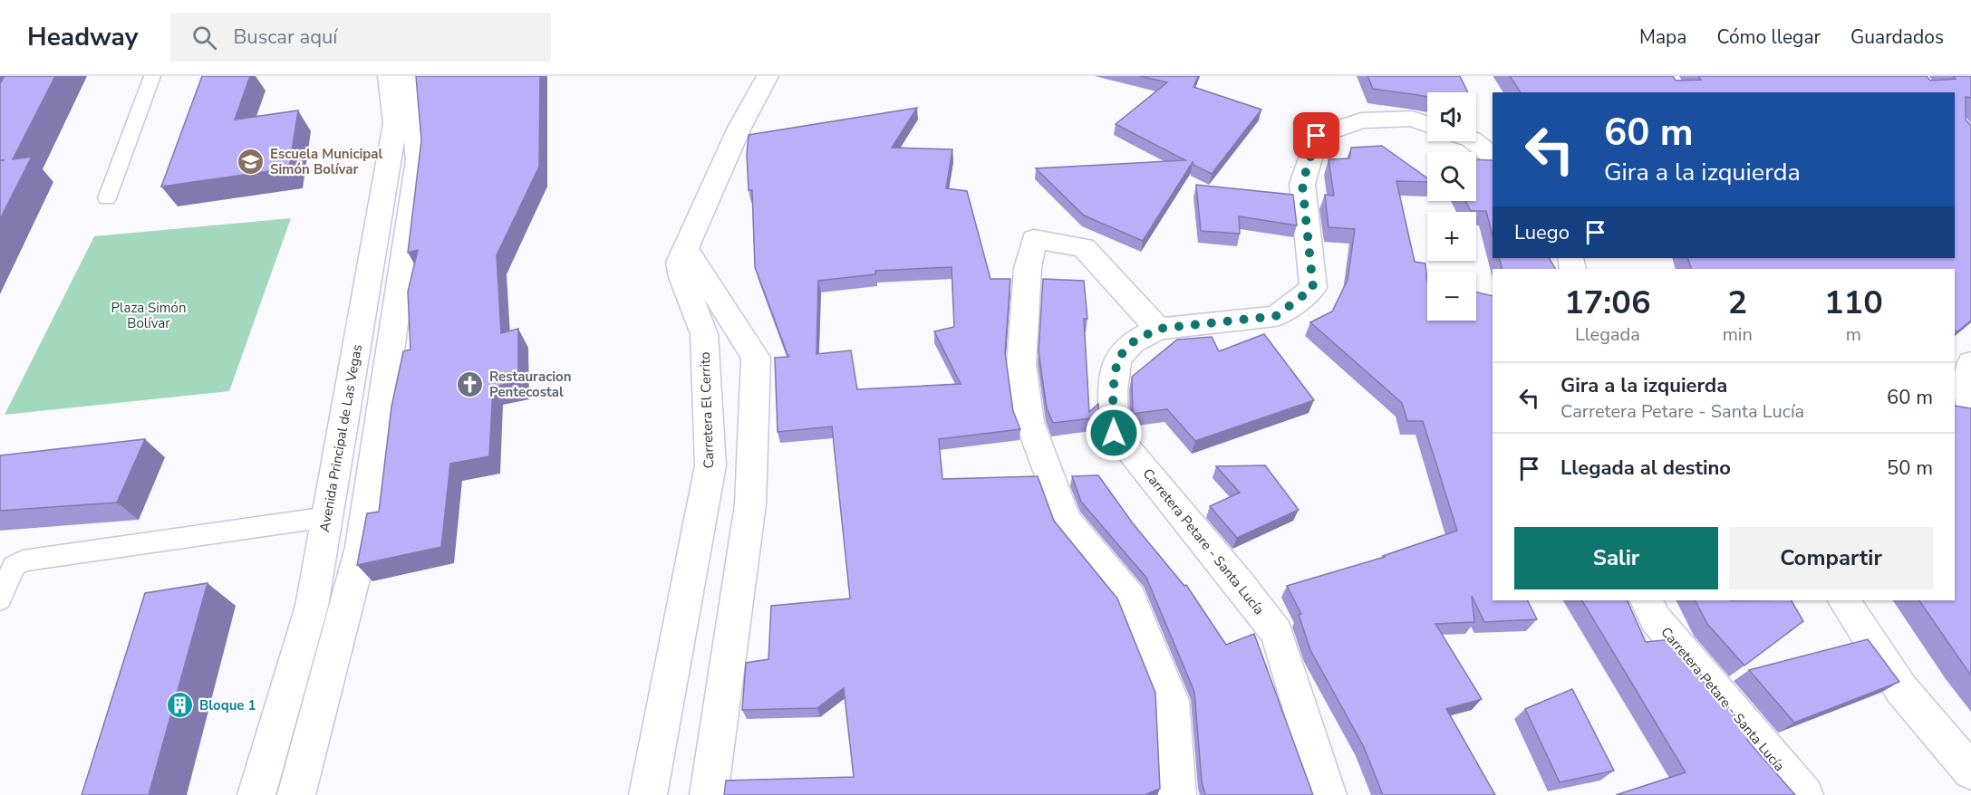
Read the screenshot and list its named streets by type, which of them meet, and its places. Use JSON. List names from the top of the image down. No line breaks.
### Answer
{"streets":{"street":["Carretera El Cerrito","Avenida Principal de Las Vegas","Carretera Petare - Santa Lucía"]},"parks":["Plaza Simón Bolívar"],"places":{"school or university":["Escuela Municipal Simón Bolívar"],"church":["Restauracion Pentecostal"],"building":["Bloque 1"]},"page":{"header":"Headway","search":"Buscar aquí","nav":["Mapa","Cómo llegar","Guardados"],"map_buttons":["+","−"],"turn":["60 m","Gira a la izquierda"],"then":"Luego","eta":["17:06","Llegada","2","min","110","m"],"list":[{"name":"Gira a la izquierda","note":"Carretera Petare - Santa Lucía","value":"60 m"},{"name":"Llegada al destino","value":"50 m"}],"buttons":["Salir","Compartir"]}}
